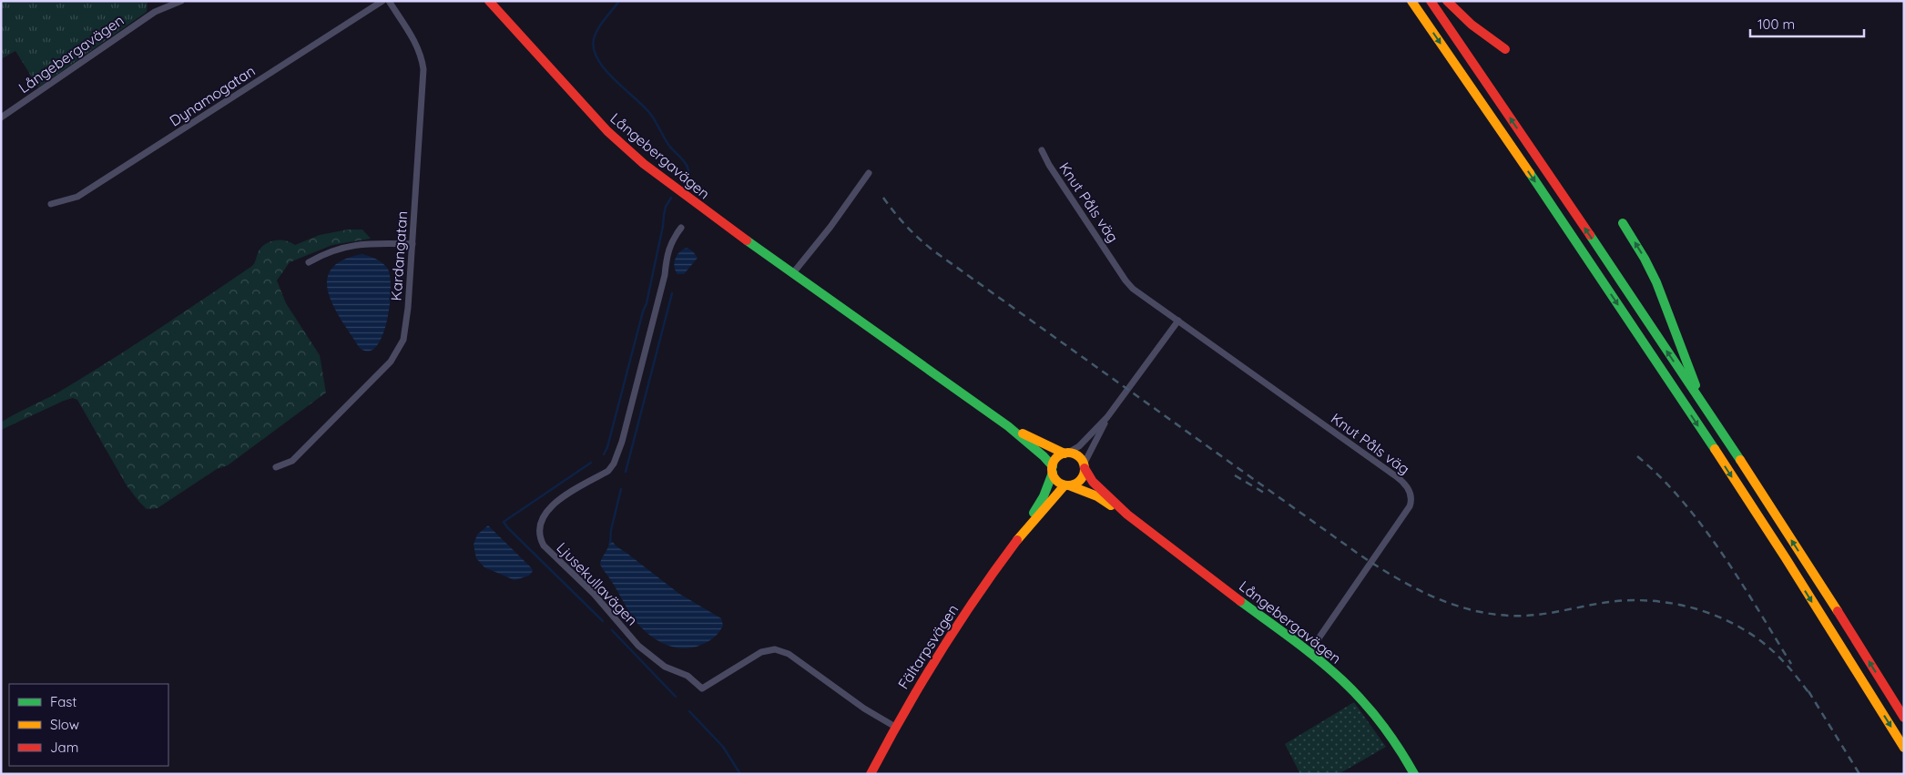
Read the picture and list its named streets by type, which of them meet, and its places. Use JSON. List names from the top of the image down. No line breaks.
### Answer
{"streets":{"main road":["Långebergavägen","Fältarpsvägen"],"street":["Dynamogatan","Knut Påls väg","Kardangatan","Ljusekullavägen"]},"crossings":[["Långebergavägen","Knut Påls väg"],["Långebergavägen","Fältarpsvägen"],["Ljusekullavägen","Fältarpsvägen"]],"legend":["Fast","Slow","Jam"],"scale_bar":"100 m"}
